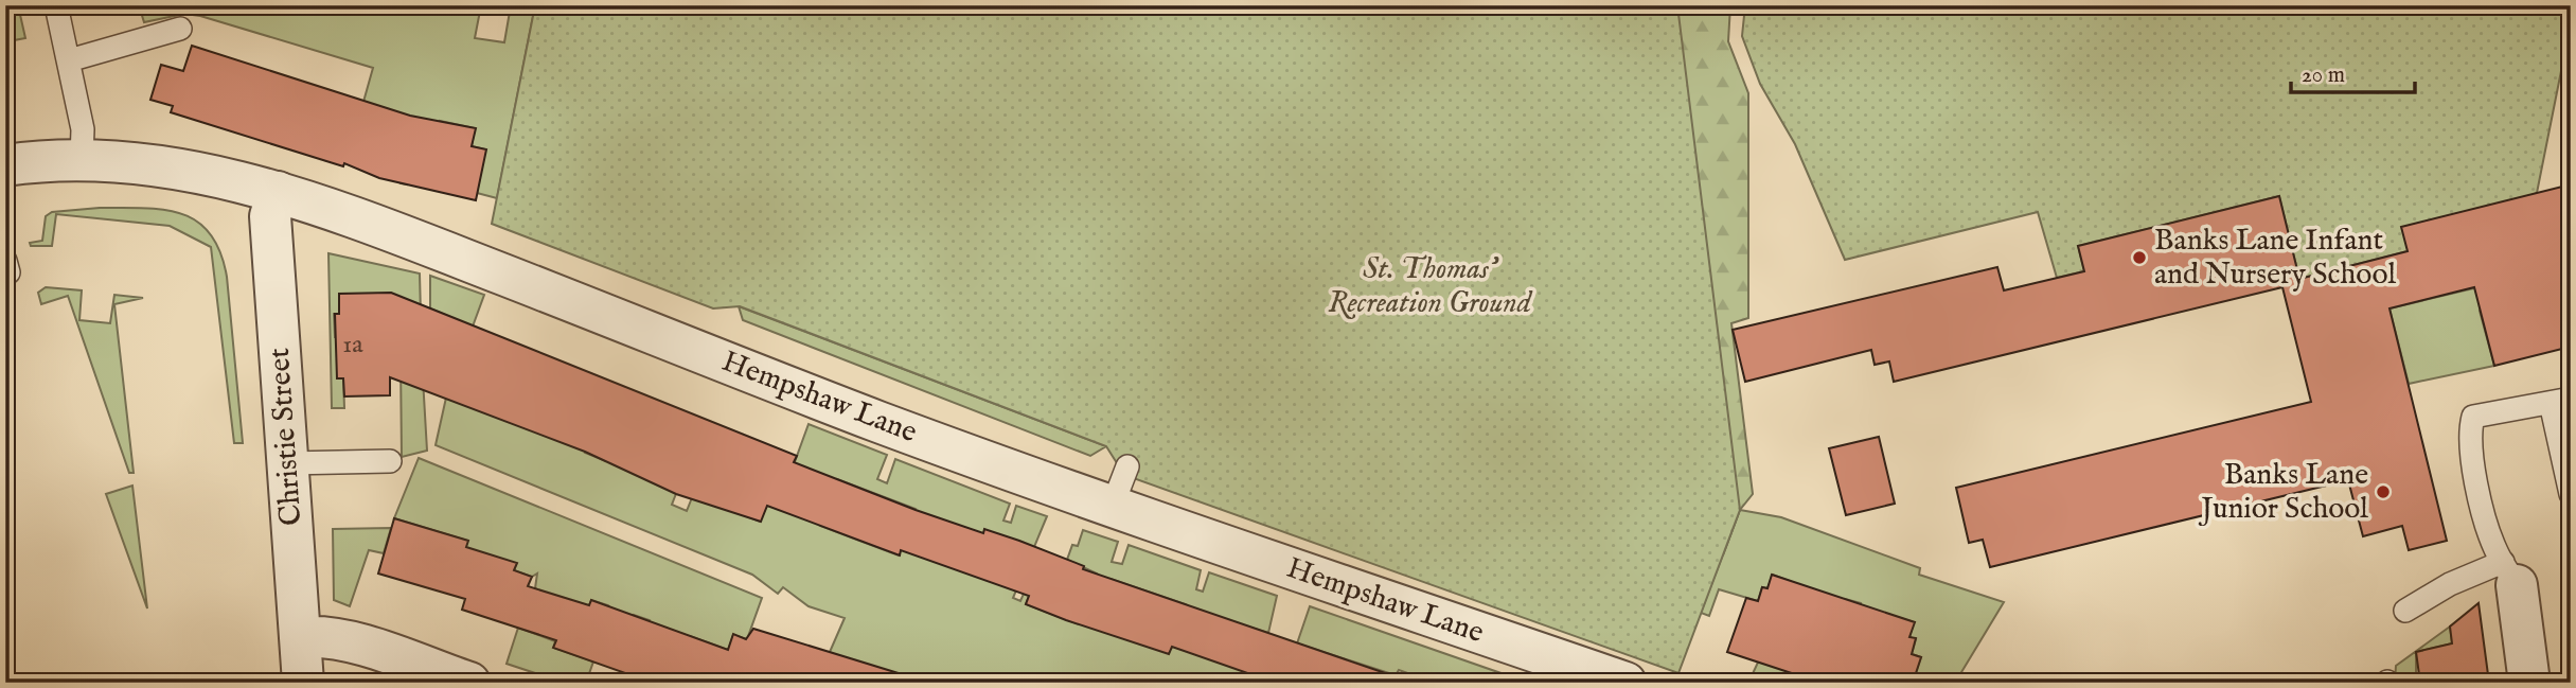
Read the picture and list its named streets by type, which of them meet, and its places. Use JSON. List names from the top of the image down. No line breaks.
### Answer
{"streets":{"street":["Hempshaw Lane","Christie Street"]},"crossings":[["Hempshaw Lane","Christie Street"]],"parks":["St. Thomas' Recreation Ground"],"places":["Banks Lane Infant and Nursery School","Banks Lane Junior School"],"house_numbers":["1a"],"scale_bar":"20 m"}
